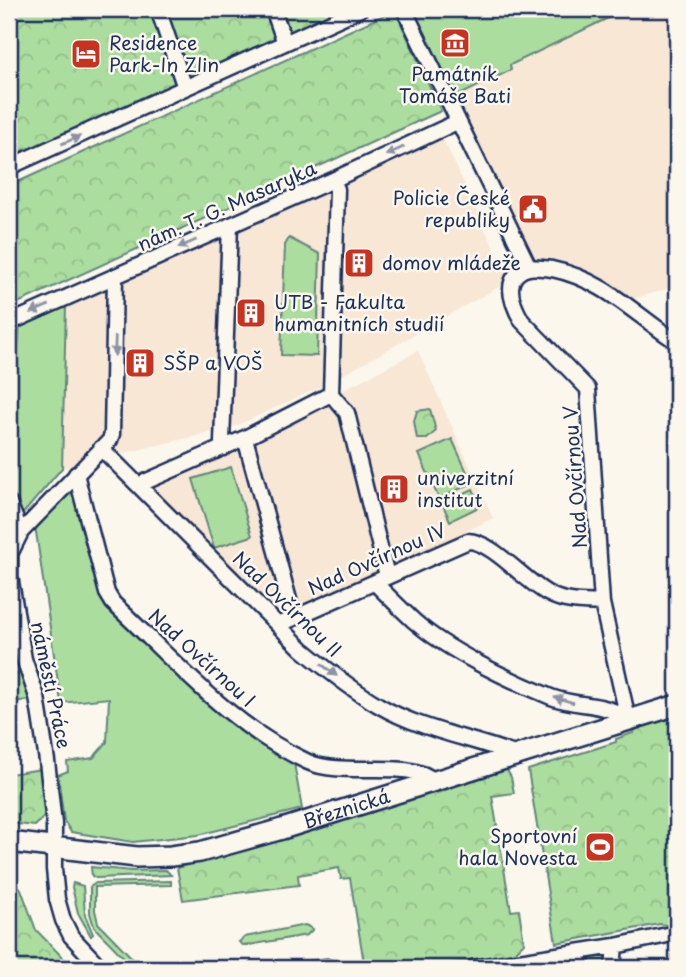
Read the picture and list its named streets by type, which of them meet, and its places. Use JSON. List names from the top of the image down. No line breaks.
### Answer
{"streets":{"main road":["Březnická"],"street":["nám. T. G. Masaryka","Nad Ovčírnou V","Nad Ovčírnou IV","Nad Ovčírnou II","Nad Ovčírnou I","náměstí Práce"]},"crossings":[["Nad Ovčírnou V","Nad Ovčírnou IV"],["Nad Ovčírnou V","Březnická"],["Nad Ovčírnou IV","Nad Ovčírnou II"],["Nad Ovčírnou II","Březnická"],["Nad Ovčírnou I","Březnická"],["náměstí Práce","Březnická"]],"one_way":["nám. T. G. Masaryka"],"places":{"museum":["Památník Tomáše Bati"],"hotel":["Residence Park-In Zlin"],"public building":["Policie České republiky"],"building":["domov mládeže","UTB - Fakulta humanitních studií","SŠP a VOŠ","univerzitní institut"],"sports":["Sportovní hala Novesta"]}}
